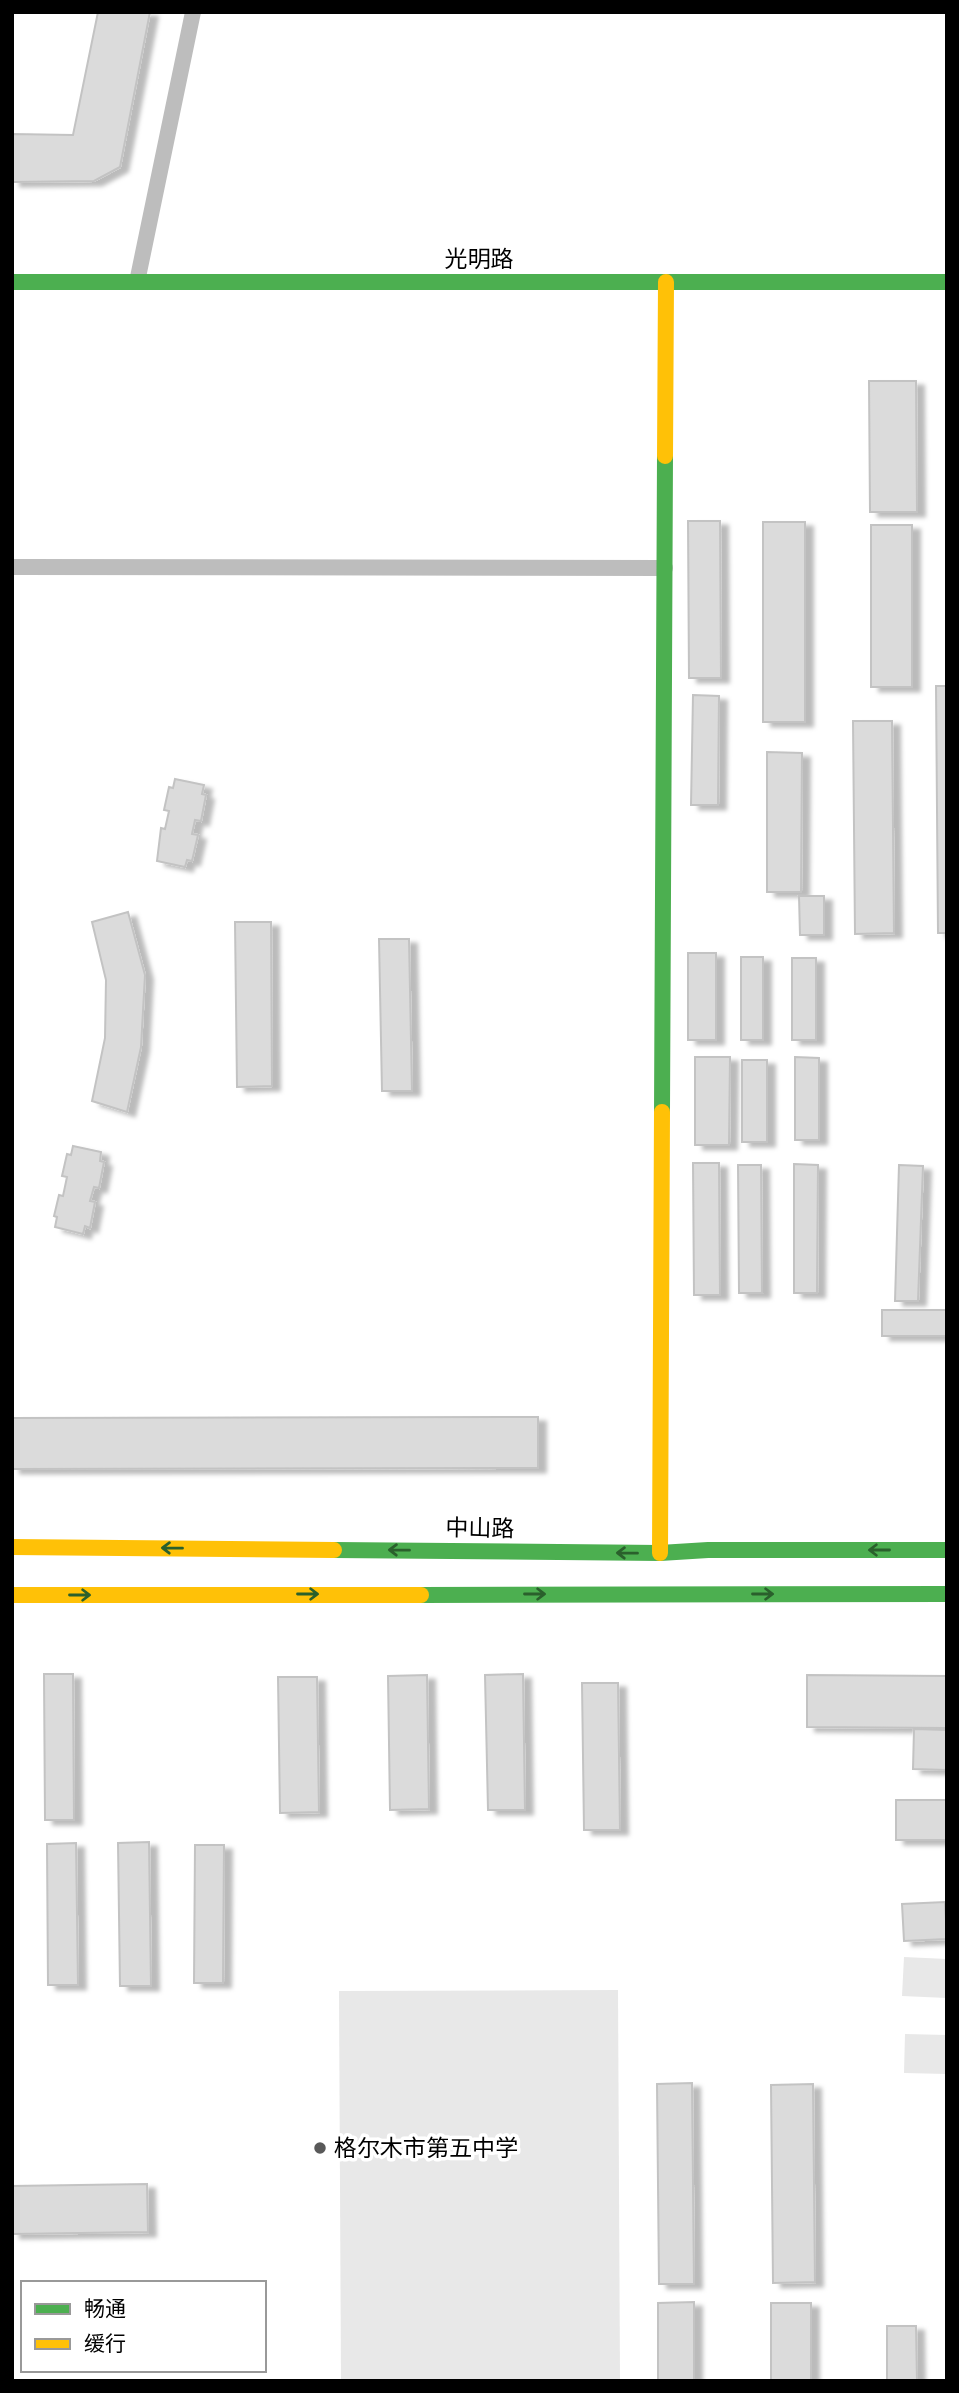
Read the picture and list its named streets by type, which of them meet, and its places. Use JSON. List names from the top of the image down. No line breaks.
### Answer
{"streets":{"street":["光明路","中山路"]},"places":["格尔木市第五中学"],"legend":["畅通","缓行"]}
